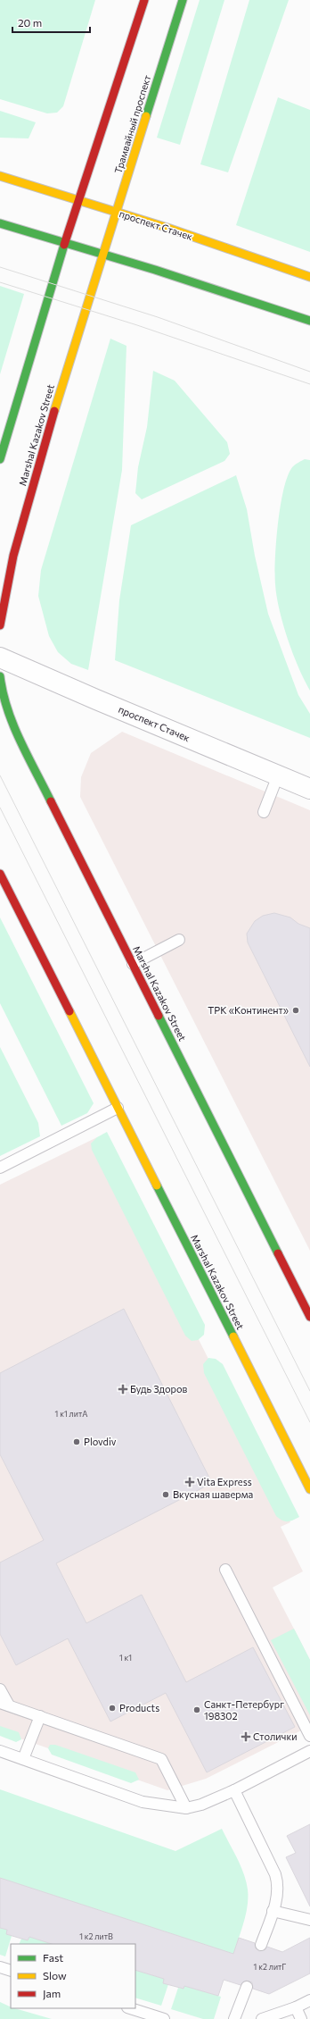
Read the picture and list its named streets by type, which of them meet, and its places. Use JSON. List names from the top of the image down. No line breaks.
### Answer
{"streets":{"street":["Трамвайный проспект","проспект Стачек","Marshal Kazakov Street"]},"crossings":[["Трамвайный проспект","проспект Стачек"],["Трамвайный проспект","Marshal Kazakov Street"]],"places":{"other":["ТРК «Континент»","Plovdiv","Вкусная шаверма","Products","Санкт-Петербург 198302"],"health":["Будь Здоров","Vita Express","Столички"]},"house_numbers":["1 к1 литА","1 к1","1 к2 литВ","1 к2 литГ"],"legend":["Fast","Slow","Jam"],"scale_bar":"20 m"}
